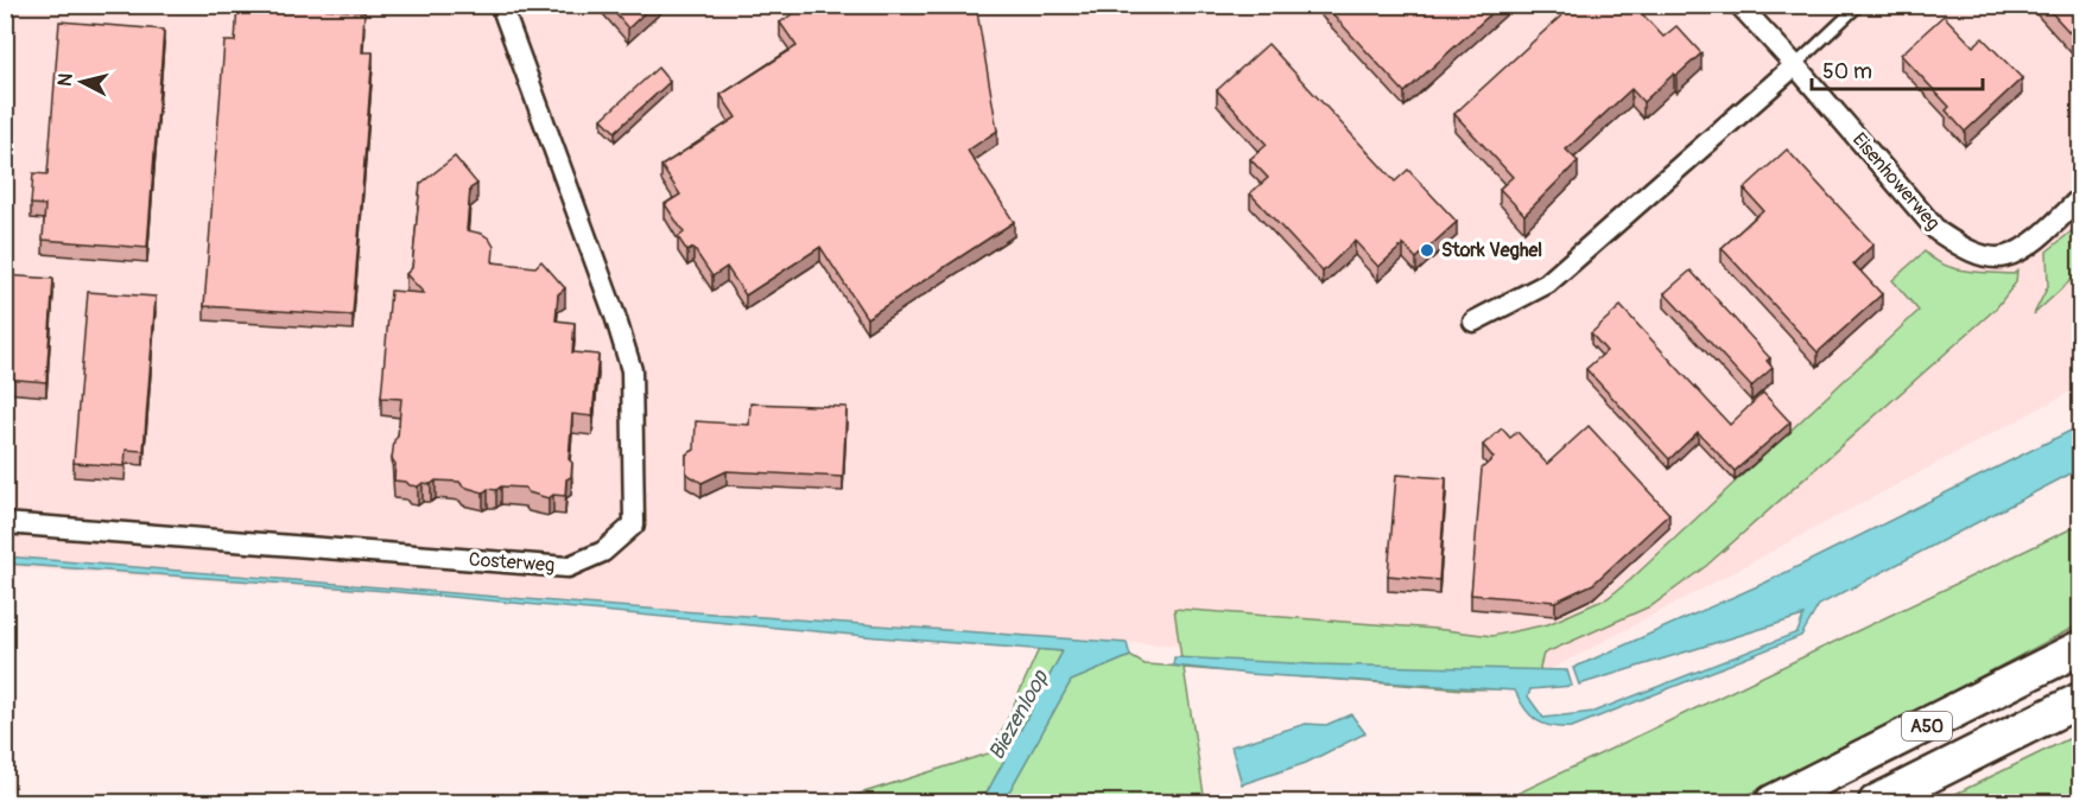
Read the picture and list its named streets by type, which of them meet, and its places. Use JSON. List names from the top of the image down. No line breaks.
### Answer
{"streets":{"highway":["A50"],"street":["Eisenhowerweg","Costerweg"]},"water":["Biezenloop"],"places":["Stork Veghel"],"scale_bar":"50 m","north":"left"}
